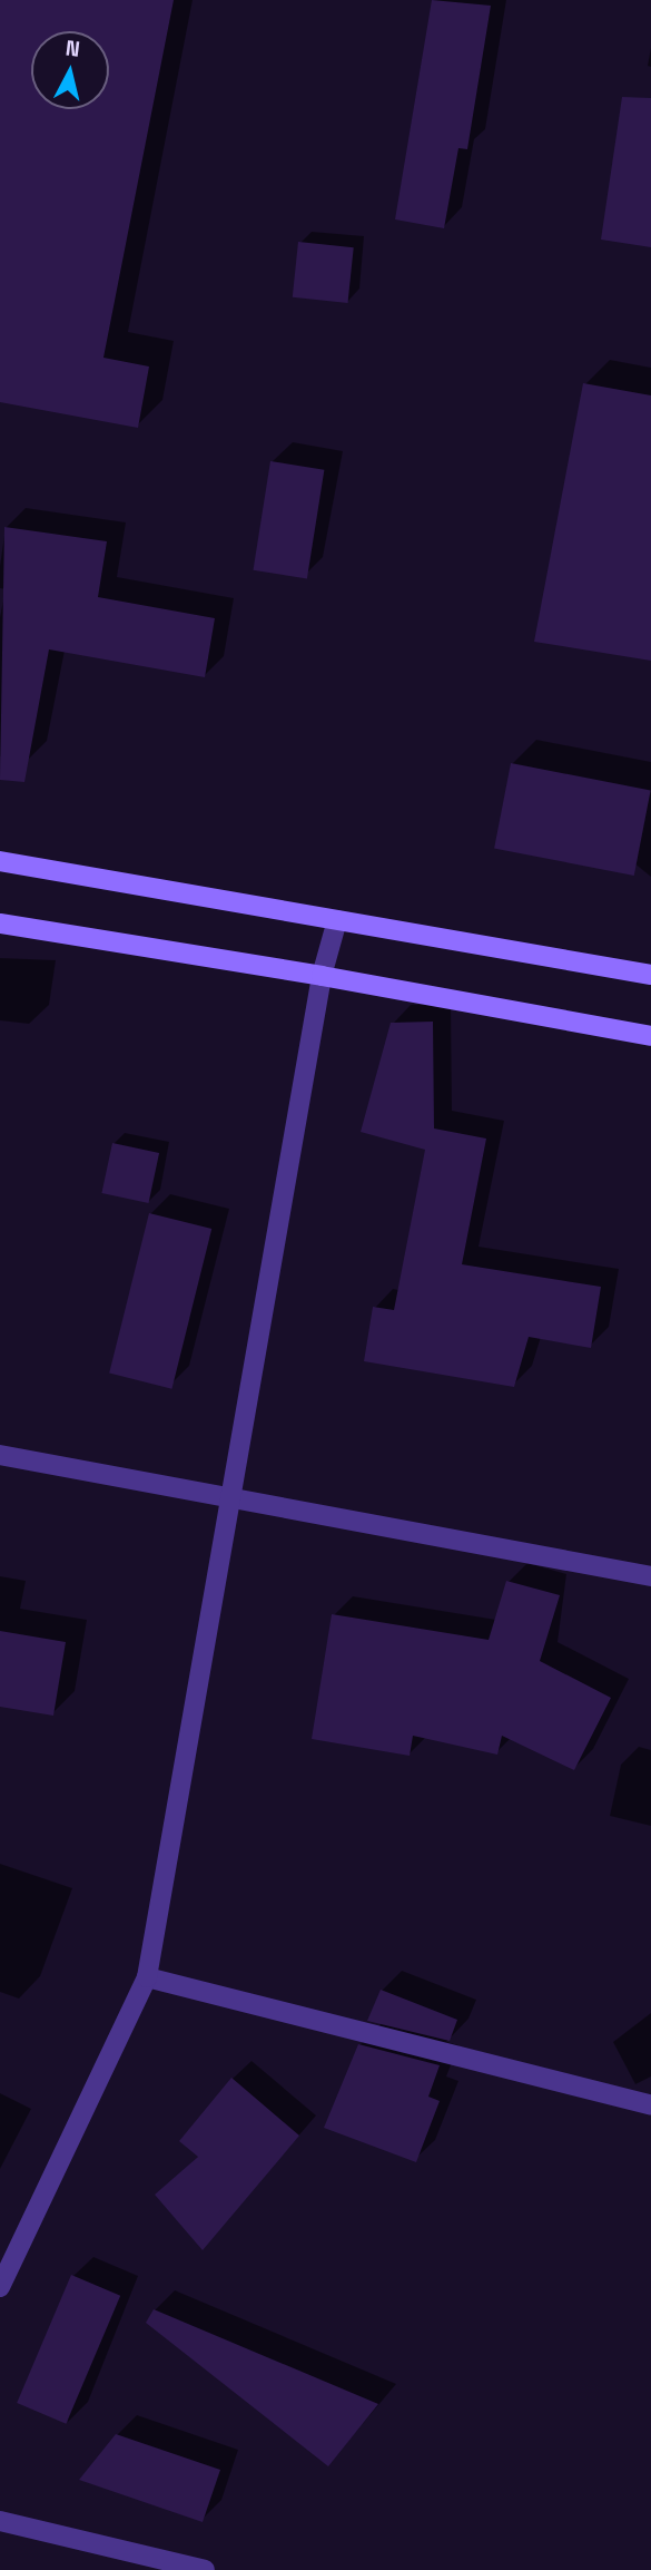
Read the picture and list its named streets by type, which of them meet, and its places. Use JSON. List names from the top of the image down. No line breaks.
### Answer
{"north":"top"}
